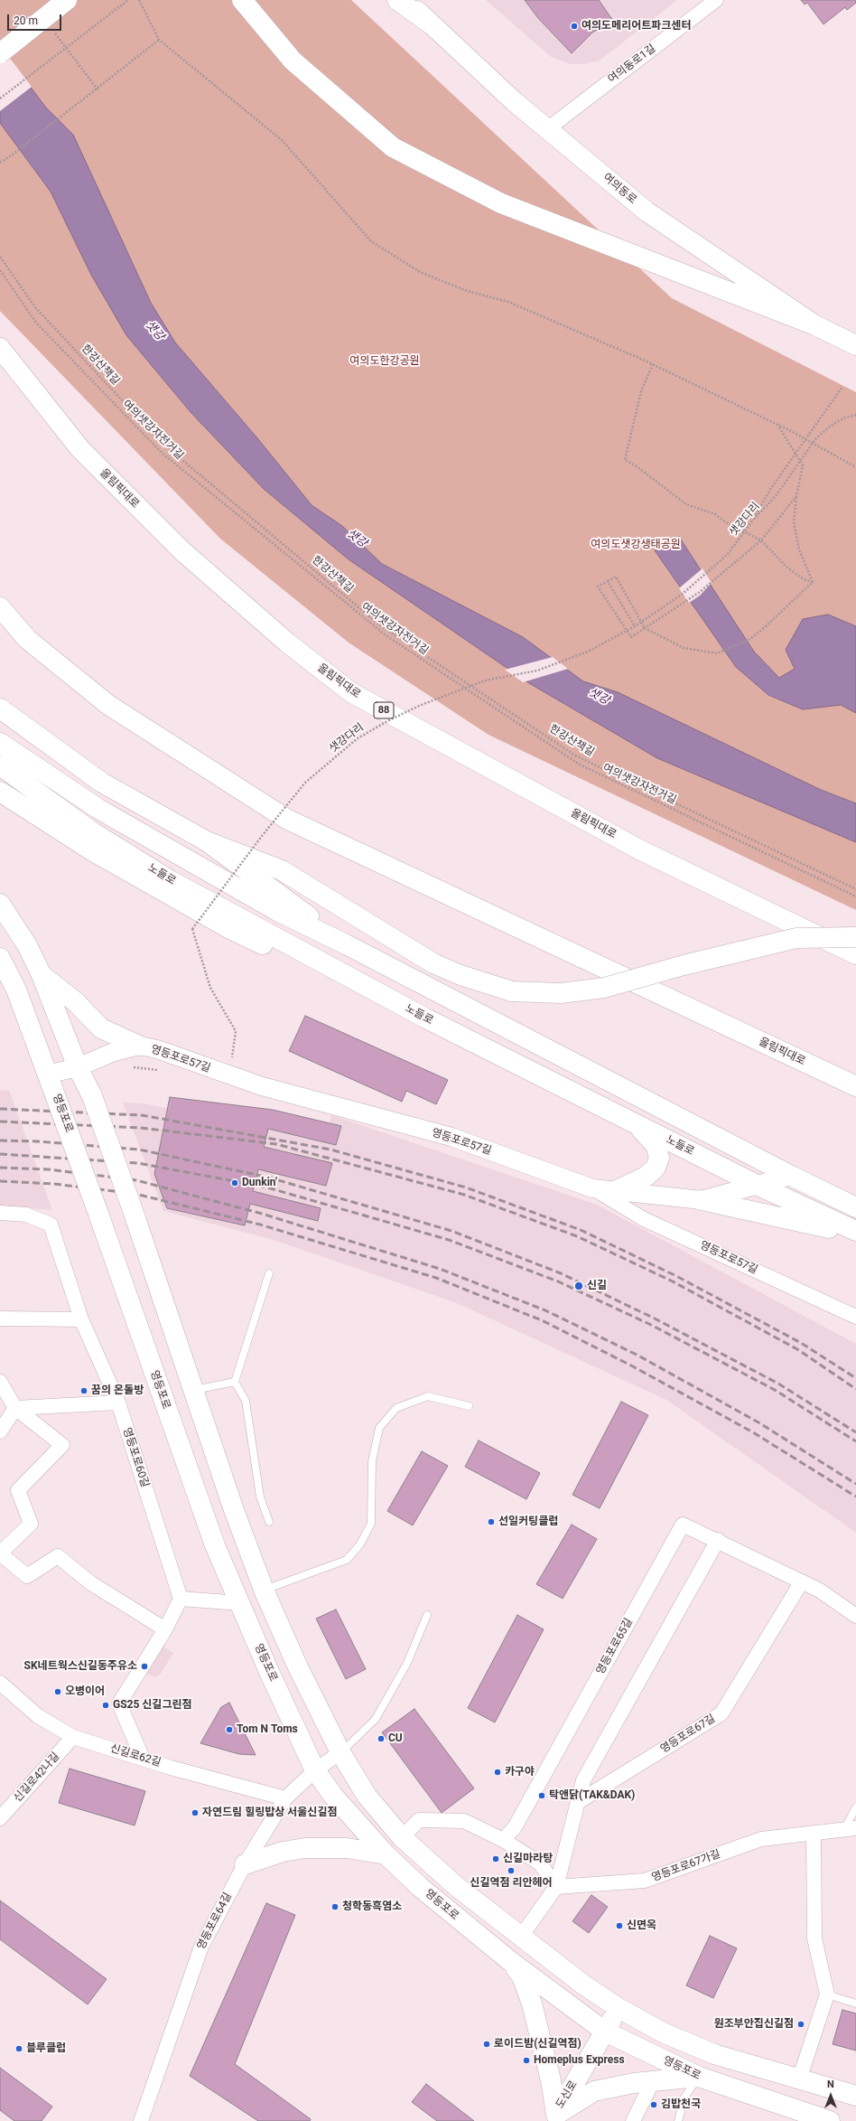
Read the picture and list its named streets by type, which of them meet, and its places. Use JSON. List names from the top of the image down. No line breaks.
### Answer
{"streets":{"main road":["여의동로","올림픽대로","88","노들로","영등포로","도신로"],"street":["여의동로1길","영등포로57길","영등포로60길","영등포로65길","영등포로67길","신길로62길","신길로42나길","영등포로67가길","영등포로64길"],"path":["한강산책길","여의샛강자전거길","샛강다리"]},"crossings":[["여의동로1길","여의동로"],["영등포로57길","영등포로"],["영등포로","영등포로64길"],["영등포로","도신로"],["영등포로65길","영등포로67길"],["신길로62길","신길로42나길"],["신길로62길","영등포로64길"]],"water":["샛강"],"parks":["여의도한강공원","여의도샛강생태공원"],"places":["여의도메리어트파크센터","Dunkin'","신길","꿈의 온돌방","선일커팅클럽","SK네트웍스신길동주유소","오병이어","GS25 신길그린점","Tom N Toms","CU","카구야","탁앤닭(TAK&DAK)","자연드림 힐링밥상 서울신길점","신길마라탕","신길역점 리안헤어","청학동흑염소","신면옥","원조부안집신길점","로이드밤(신길역점)","블루클럽","Homeplus Express","김밥천국"],"scale_bar":"20 m","north":"top"}
